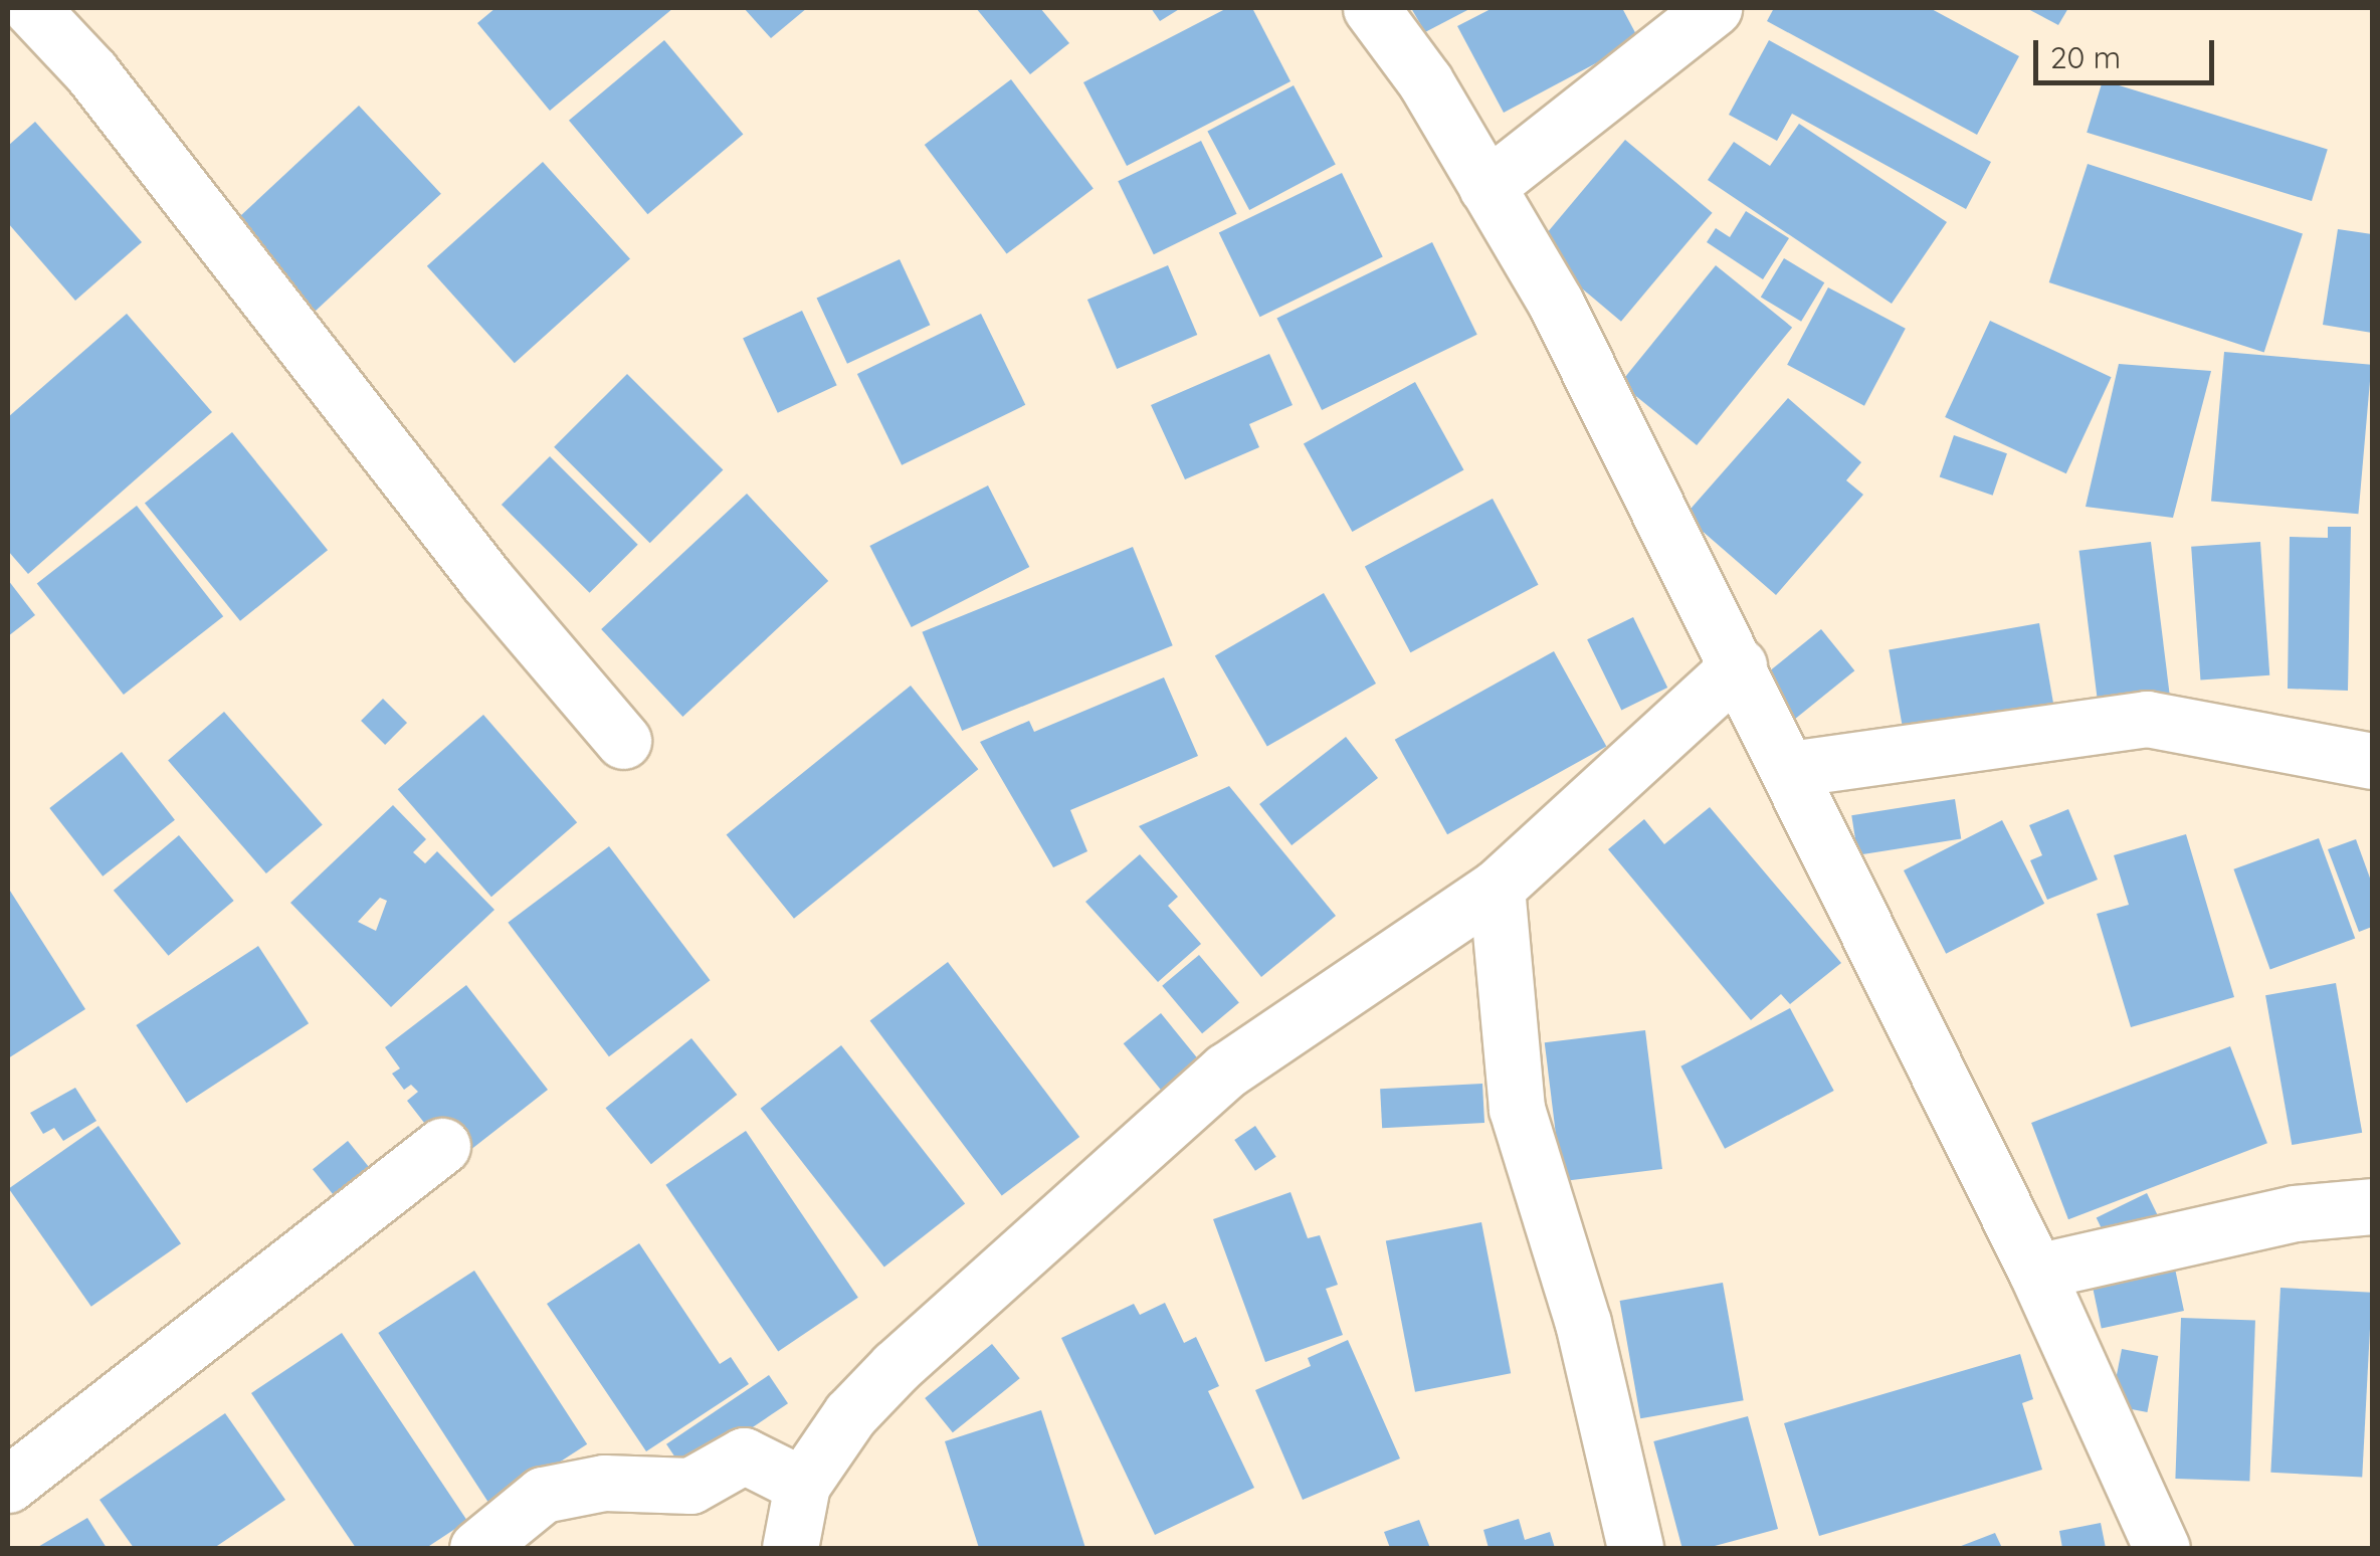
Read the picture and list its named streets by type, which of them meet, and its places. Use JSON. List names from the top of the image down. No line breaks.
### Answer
{"scale_bar":"20 m"}
